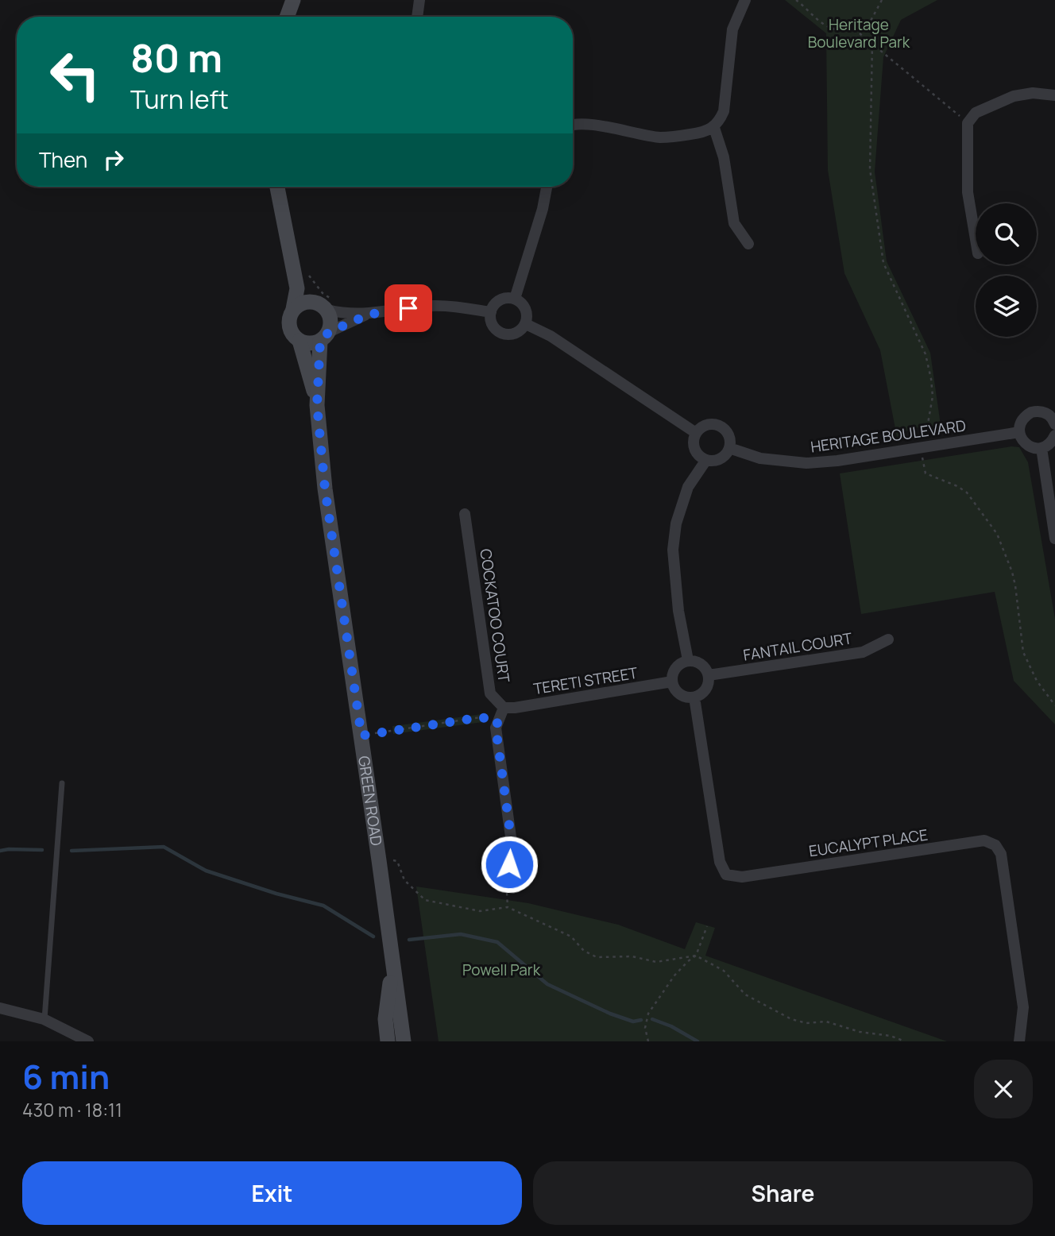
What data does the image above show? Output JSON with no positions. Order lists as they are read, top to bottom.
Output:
{
  "streets": {
    "street": [
      "HERITAGE BOULEVARD",
      "COCKATOO COURT",
      "FANTAIL COURT",
      "TERETI STREET",
      "GREEN ROAD",
      "EUCALYPT PLACE"
    ]
  },
  "crossings": [
    ["COCKATOO COURT", "TERETI STREET"],
    ["FANTAIL COURT", "TERETI STREET"],
    ["FANTAIL COURT", "EUCALYPT PLACE"],
    ["TERETI STREET", "EUCALYPT PLACE"]
  ],
  "parks": ["Heritage Boulevard Park", "Powell Park"],
  "page": {
    "turn": ["80 m", "Turn left"],
    "then": "Then",
    "heading": ["6 min", "430 m · 18:11"],
    "buttons": ["Exit", "Share"]
  }
}
